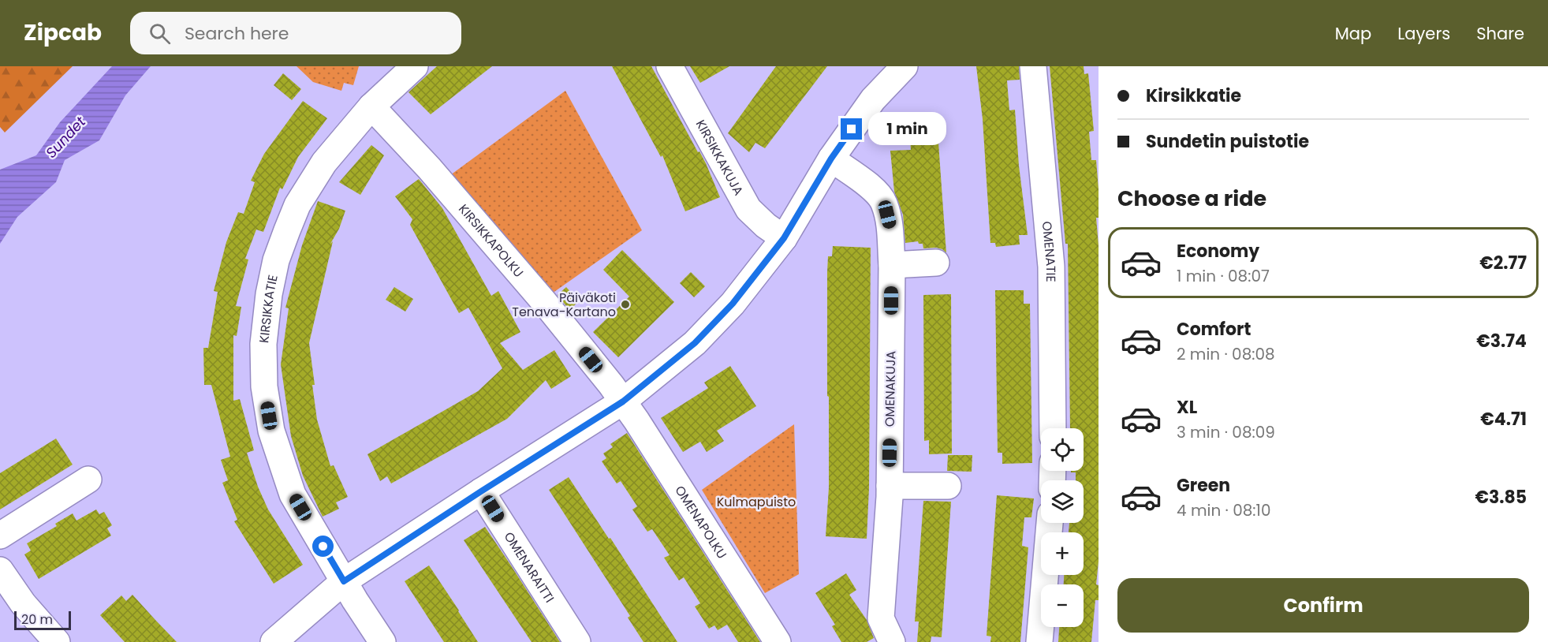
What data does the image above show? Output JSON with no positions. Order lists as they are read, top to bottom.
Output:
{
  "streets": {
    "street": [
      "KIRSIKKAKUJA",
      "KIRSIKKAPOLKU",
      "OMENATIE",
      "KIRSIKKATIE",
      "OMENAKUJA",
      "OMENAPOLKU",
      "OMENARAITTI"
    ]
  },
  "crossings": [
    ["KIRSIKKAPOLKU", "KIRSIKKATIE"],
    ["KIRSIKKAPOLKU", "OMENAPOLKU"]
  ],
  "water": ["Sundet"],
  "parks": ["Kulmapuisto"],
  "places": ["Päiväkoti Tenava-Kartano"],
  "scale_bar": "20 m",
  "page": {
    "header": "Zipcab",
    "search": "Search here",
    "nav": ["Map", "Layers", "Share"],
    "banner": ["Kirsikkatie", "Sundetin puistotie"],
    "bubble": "1 min",
    "heading": "Choose a ride",
    "list": [
      {
        "name": "Economy",
        "note": "1 min · 08:07",
        "value": "€2.77"
      },
      {
        "name": "Comfort",
        "note": "2 min · 08:08",
        "value": "€3.74"
      },
      {
        "name": "XL",
        "note": "3 min · 08:09",
        "value": "€4.71"
      },
      {
        "name": "Green",
        "note": "4 min · 08:10",
        "value": "€3.85"
      }
    ],
    "map_buttons": ["+", "−"],
    "buttons": "Confirm",
    "scale": "20 m"
  }
}
